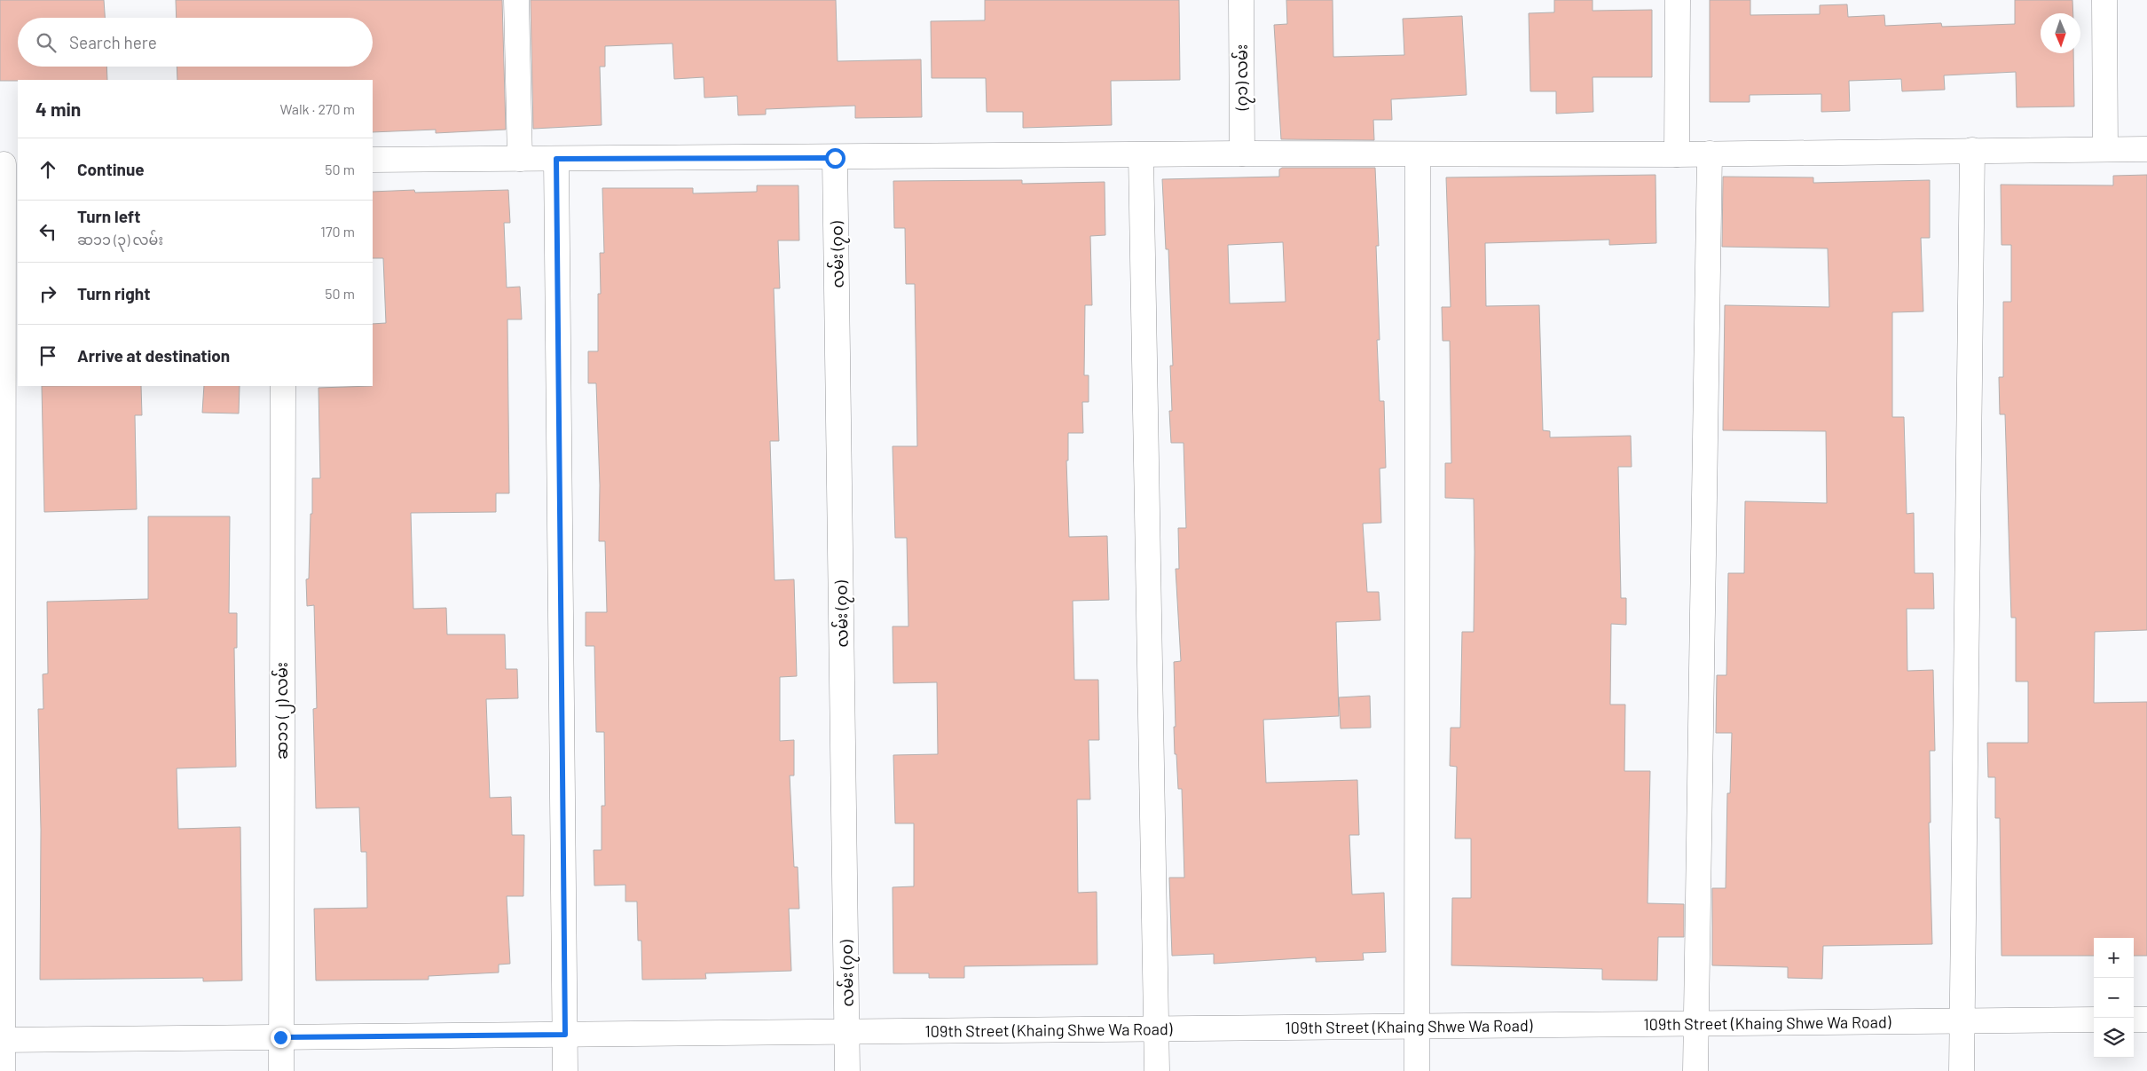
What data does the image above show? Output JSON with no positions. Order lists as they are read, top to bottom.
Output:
{
  "streets": {
    "street": [
      "(၇၁) လမ်း",
      "လမ်း (၇၀)",
      "ဆ၁၁ (၂) လမ်း",
      "109th Street (Khaing Shwe Wa Road)"
    ]
  },
  "crossings": [
    ["လမ်း (၇၀)", "109th Street (Khaing Shwe Wa Road)"],
    ["ဆ၁၁ (၂) လမ်း", "109th Street (Khaing Shwe Wa Road)"]
  ],
  "north": "bottom",
  "page": {
    "search": "Search here",
    "heading": ["4 min", "Walk · 270 m"],
    "list": [
      ["Continue", "50 m"],
      ["Turn left", "ဆ၁၁ (၃) လမ်း", "170 m"],
      ["Turn right", "50 m"],
      "Arrive at destination"
    ],
    "map_buttons": ["+", "−"]
  }
}
